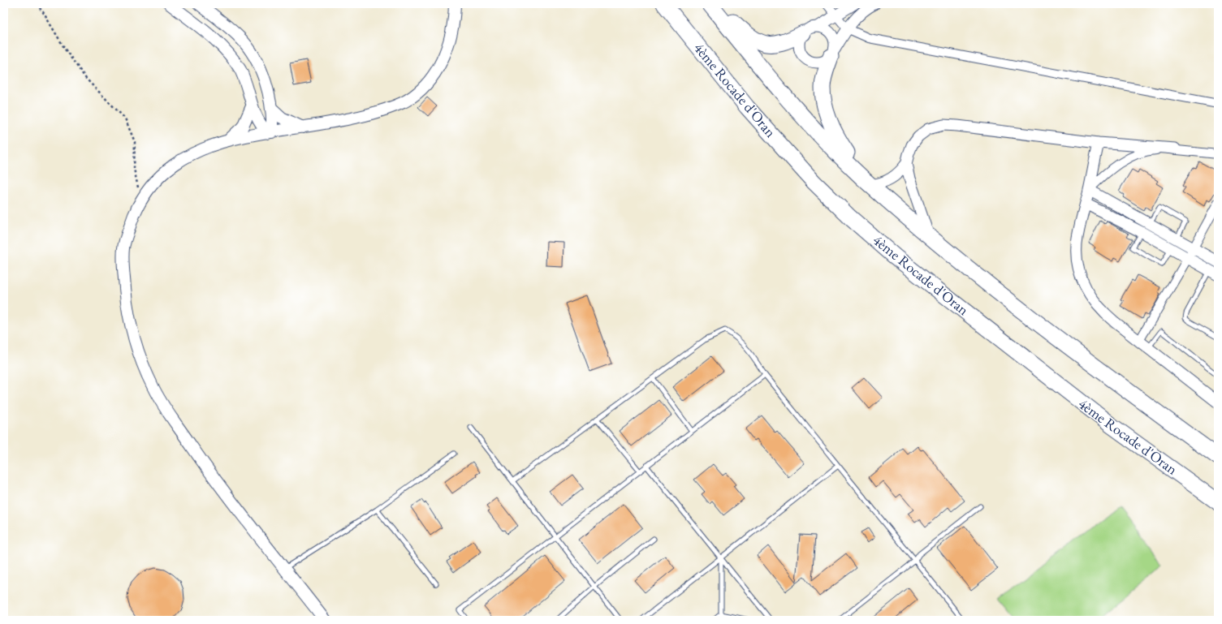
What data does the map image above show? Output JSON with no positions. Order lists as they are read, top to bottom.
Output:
{
  "streets": {
    "highway": ["4ème Rocade d'Oran"]
  }
}
